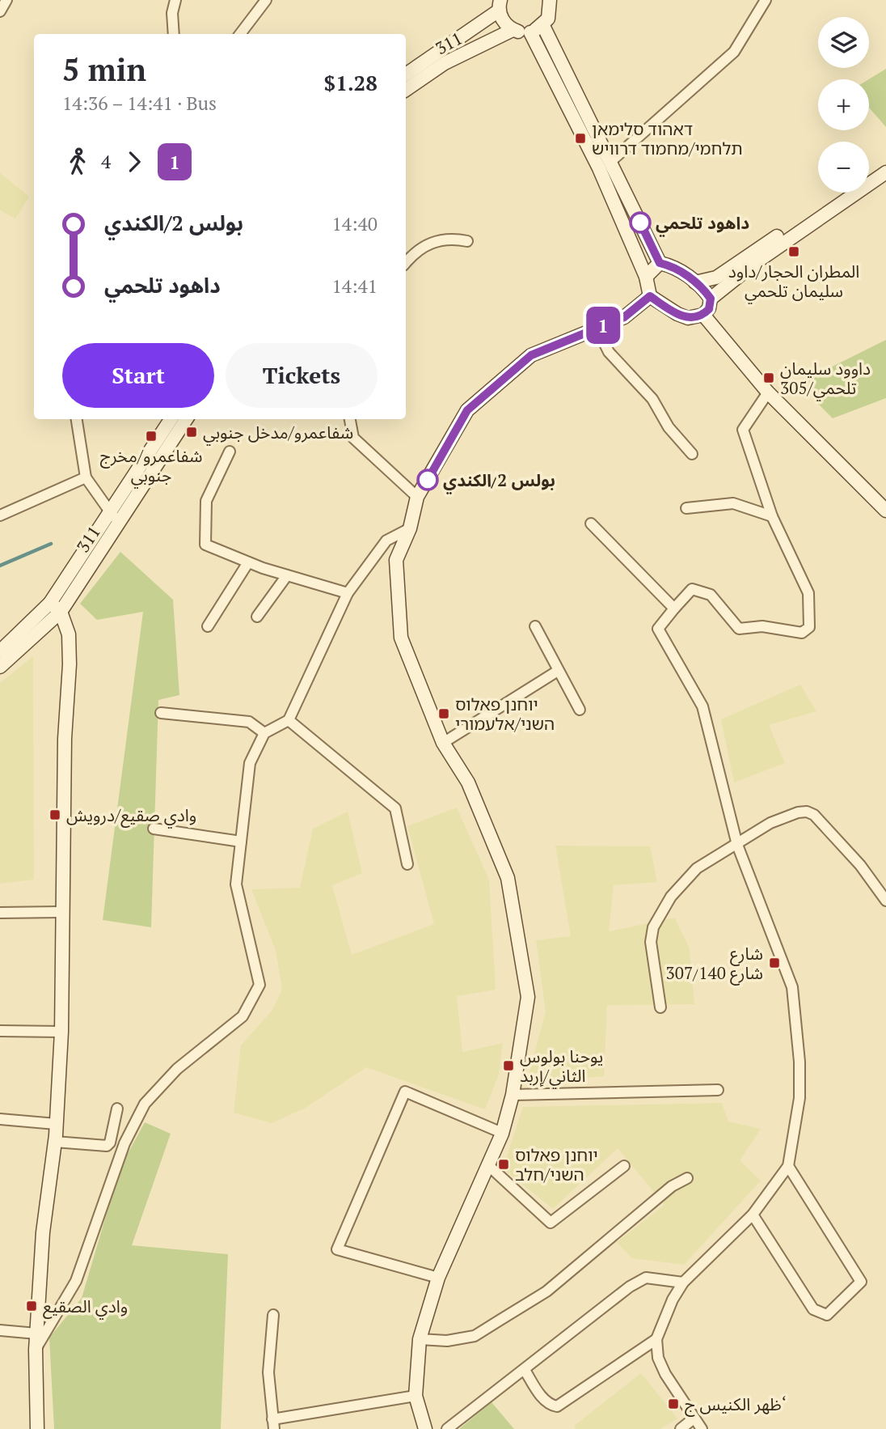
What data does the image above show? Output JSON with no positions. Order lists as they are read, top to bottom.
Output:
{
  "streets": {
    "street": ["311"]
  },
  "places": {
    "transit": [
      "דאהוד סלימאן תלחמי/מחמוד דרוויש",
      "المطران الحجار/داود سليمان تلحمي",
      "داوود سليمان تلحمي/305",
      "شفاعمرو/مدخل جنوبي",
      "شفاعمرو/مخرج جنوبي",
      "יוחנן פאלוס השני/אלעמורי",
      "وادي صقيع/درويش",
      "شارع 307/شارع 140",
      "يوحنا بولوس الثاني/إربد",
      "יוחנן פאלוס השני/חלב",
      "وادي الصقيع",
      "ظهر الكنيس ج‘"
    ],
    "other": ["داهود تلحمي", "بولس 2/الكندي"]
  },
  "lines": ["bus line 1"],
  "page": {
    "on_map": "1",
    "map_buttons": ["+", "−"],
    "heading": ["5 min", "14:36 – 14:41 · Bus", "$1.28"],
    "legs": ["4", "1"],
    "list": [
      {
        "name": "بولس 2/الكندي",
        "value": "14:40"
      },
      {
        "name": "داهود تلحمي",
        "value": "14:41"
      }
    ],
    "buttons": ["Start", "Tickets"]
  }
}
